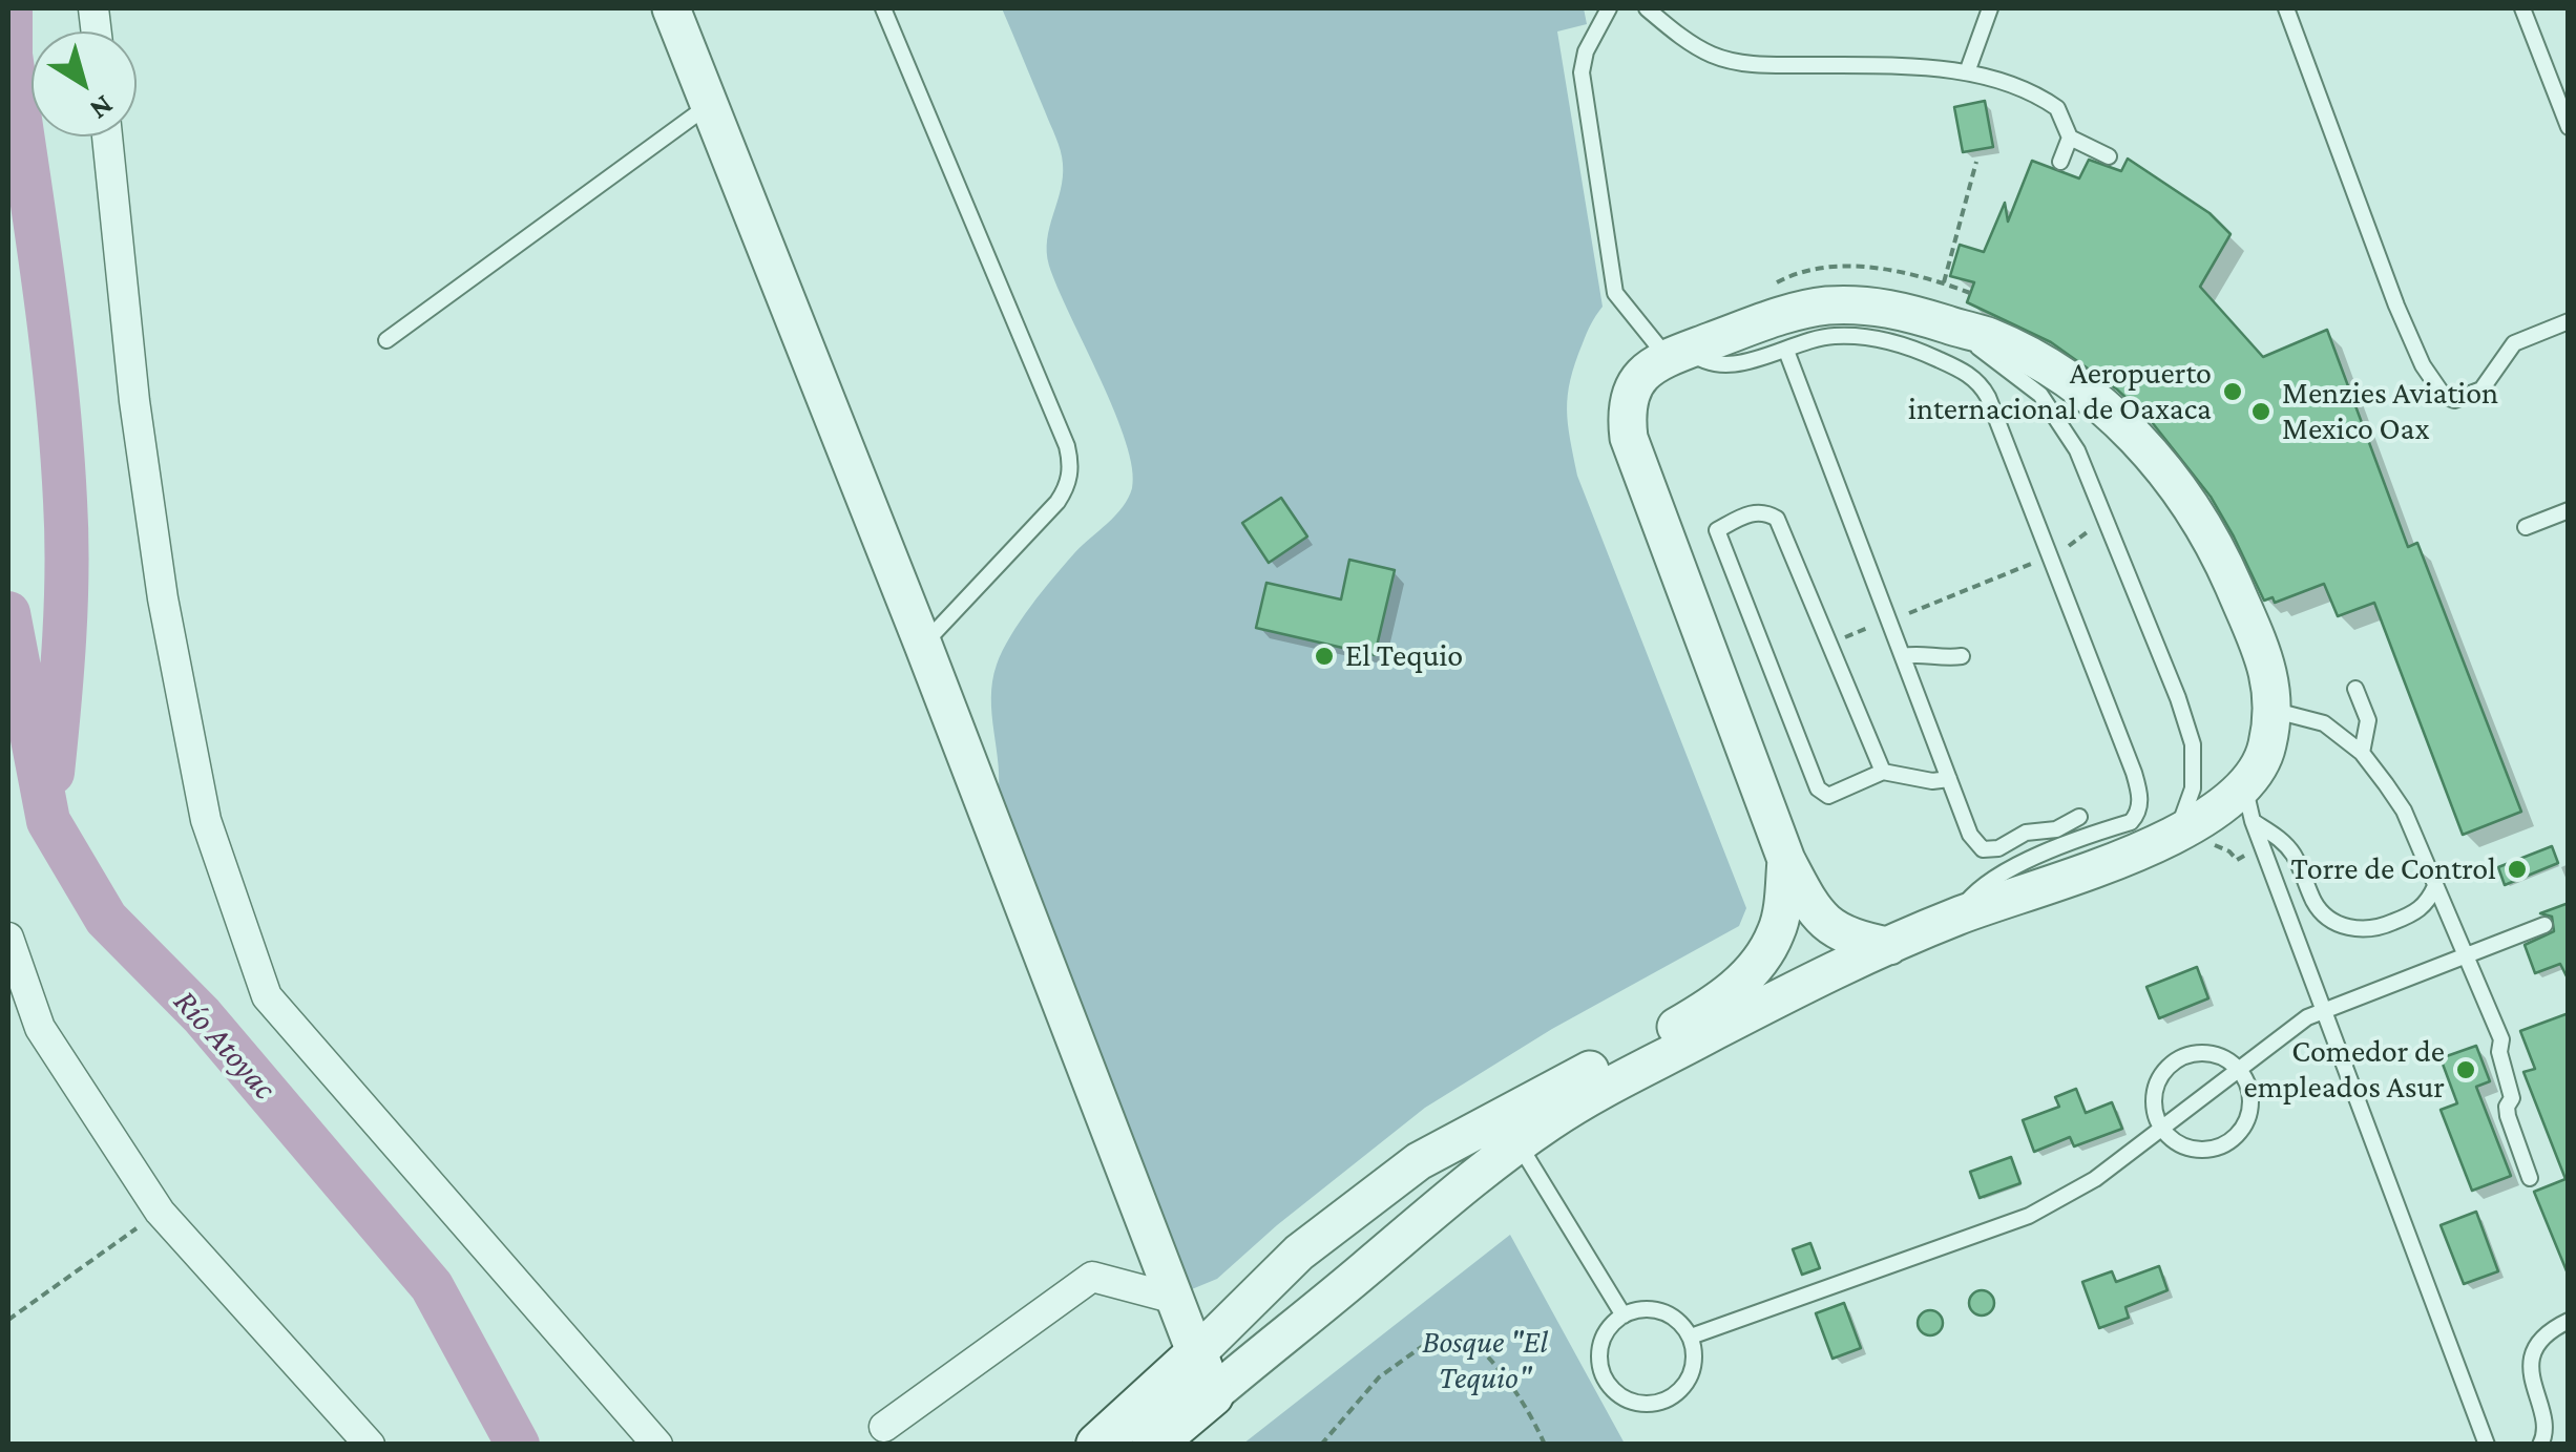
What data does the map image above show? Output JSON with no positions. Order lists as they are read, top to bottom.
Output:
{
  "water": ["Río Atoyac"],
  "parks": ["Bosque \"El Tequio\""],
  "places": [
    "Aeropuerto internacional de Oaxaca",
    "Menzies Aviation Mexico Oax",
    "El Tequio",
    "Torre de Control",
    "Comedor de empleados Asur"
  ],
  "north": "bottom right"
}
